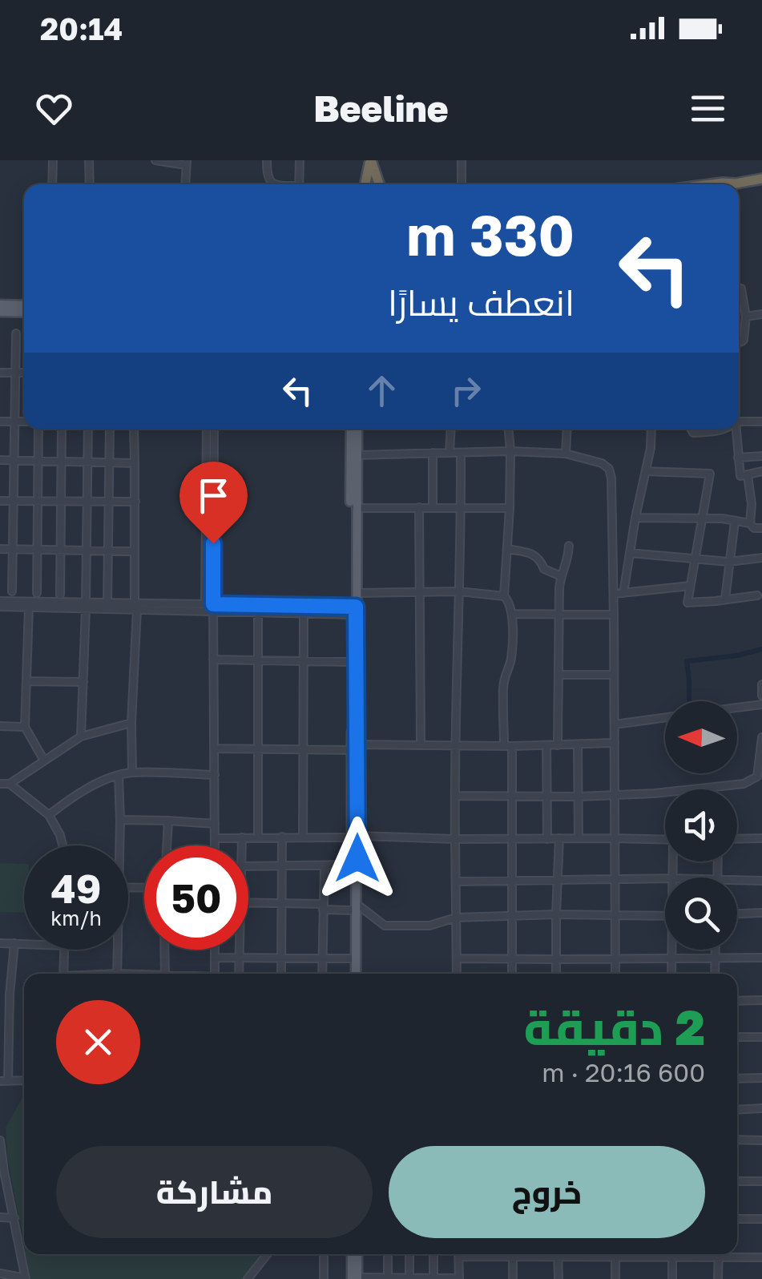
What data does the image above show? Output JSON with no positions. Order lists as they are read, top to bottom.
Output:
{
  "north": "left",
  "page": {
    "status": "20:14",
    "header": "Beeline",
    "turn": ["330 m", "انعطف يسارًا"],
    "speed": "49 km/h",
    "limit": "50",
    "heading": ["2 دقيقة", "600 m · 20:16"],
    "buttons": ["خروج", "مشاركة"]
  }
}
